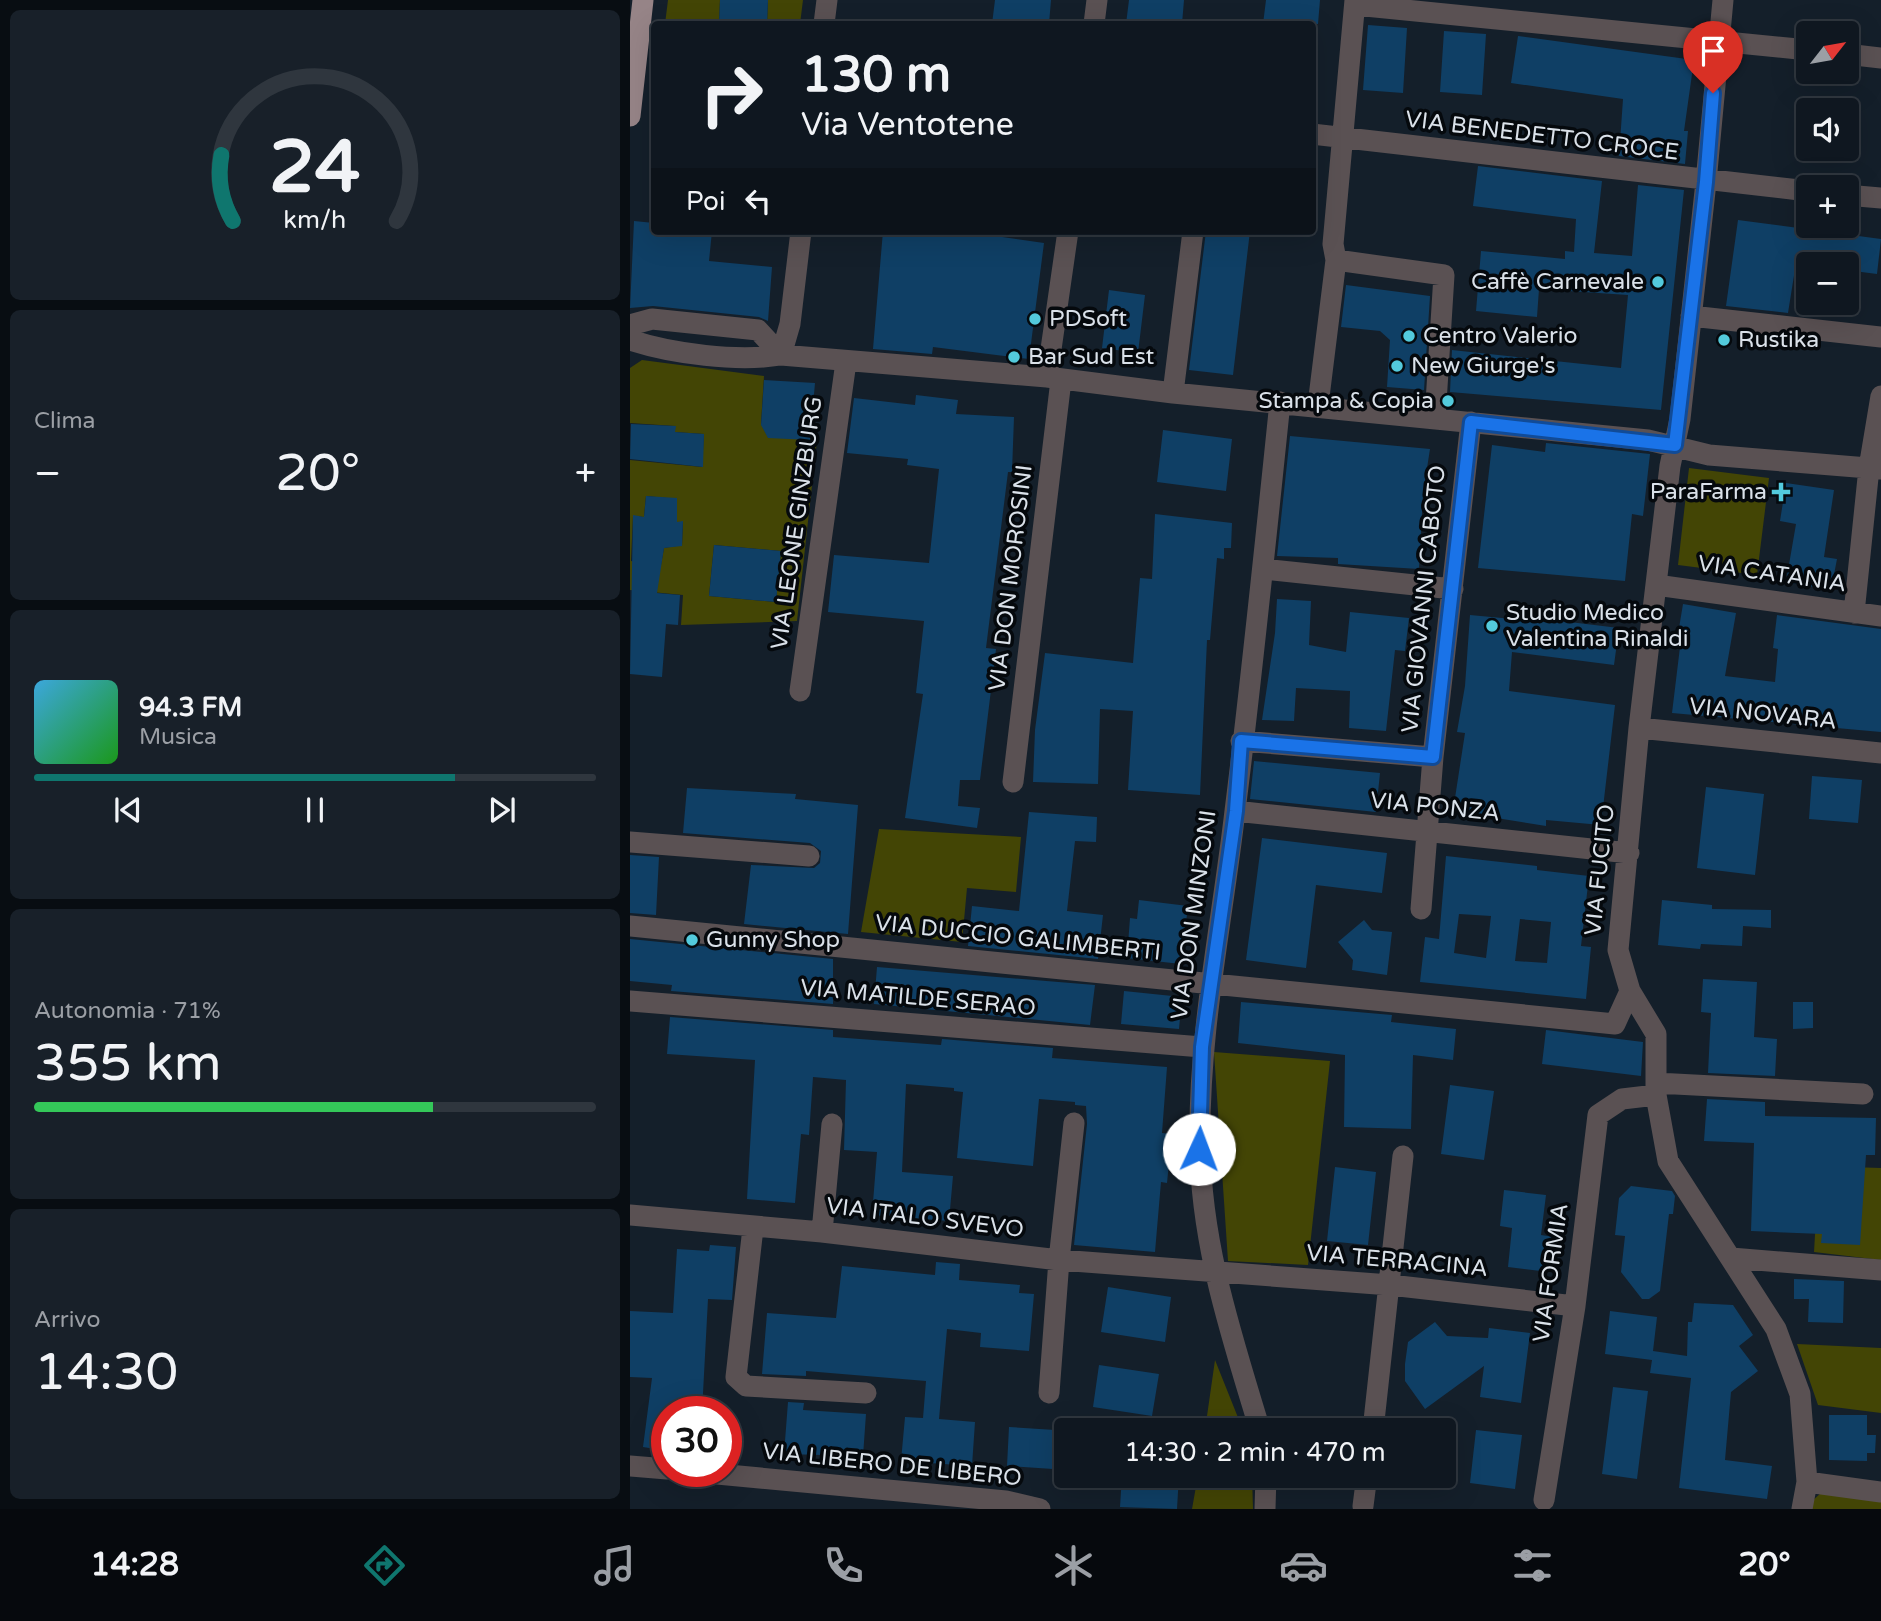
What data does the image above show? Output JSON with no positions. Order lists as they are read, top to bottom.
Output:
{
  "streets": {
    "street": [
      "VIA BENEDETTO CROCE",
      "VIA LEONE GINZBURG",
      "VIA CATANIA",
      "VIA DON MOROSINI",
      "VIA GIOVANNI CABOTO",
      "VIA NOVARA",
      "VIA PONZA",
      "VIA FUCITO",
      "VIA DON MINZONI",
      "VIA DUCCIO GALIMBERTI",
      "VIA MATILDE SERAO",
      "VIA ITALO SVEVO",
      "VIA TERRACINA",
      "VIA FORMIA",
      "VIA LIBERO DE LIBERO"
    ]
  },
  "crossings": [
    ["VIA BENEDETTO CROCE", "VIA FUCITO"],
    ["VIA CATANIA", "VIA FUCITO"],
    ["VIA GIOVANNI CABOTO", "VIA PONZA"],
    ["VIA NOVARA", "VIA FUCITO"],
    ["VIA PONZA", "VIA FUCITO"],
    ["VIA PONZA", "VIA DON MINZONI"],
    ["VIA FUCITO", "VIA DUCCIO GALIMBERTI"],
    ["VIA FUCITO", "VIA FORMIA"],
    ["VIA DON MINZONI", "VIA DUCCIO GALIMBERTI"],
    ["VIA DON MINZONI", "VIA MATILDE SERAO"],
    ["VIA DON MINZONI", "VIA ITALO SVEVO"],
    ["VIA DON MINZONI", "VIA TERRACINA"],
    ["VIA ITALO SVEVO", "VIA TERRACINA"],
    ["VIA TERRACINA", "VIA FORMIA"]
  ],
  "places": {
    "other": [
      "Caffè Carnevale",
      "PDSoft",
      "Centro Valerio",
      "Rustika",
      "Bar Sud Est",
      "New Giurge's",
      "Stampa & Copia",
      "Studio Medico Valentina Rinaldi",
      "Gunny Shop"
    ],
    "health": ["ParaFarma"]
  },
  "north": "top right",
  "page": {
    "map_buttons": ["+", "−"],
    "turn": ["130 m", "Via Ventotene"],
    "then": "Poi",
    "tile": [
      "Clima",
      ["Autonomia · 71%", "355 km"],
      ["Arrivo", "14:30"]
    ],
    "heat": ["−", "20°", "+"],
    "song": ["94.3 FM", "Musica"],
    "limit": "30",
    "trip": "14:30 · 2 min · 470 m",
    "tabs": ["14:28", "20°"],
    "gauge": ["24", "km/h"]
  }
}
